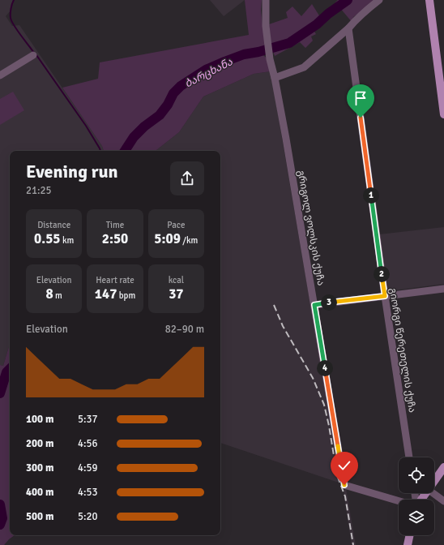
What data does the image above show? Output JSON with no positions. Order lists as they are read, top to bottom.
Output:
{
  "streets": {
    "street": ["გრიგოლ ვოლსკის ქუჩა", "გიორგი წერეთელის ქუჩა"]
  },
  "water": ["ბარცხანა"],
  "page": {
    "heading": ["Evening run", "21:25"],
    "pins": [
      "1",
      "2",
      "3",
      "4"
    ],
    "stats": [
      ["Distance", "0.55 km"],
      ["Time", "2:50"],
      ["Pace", "5:09 /km"],
      ["Elevation", "8 m"],
      ["Heart rate", "147 bpm"],
      ["kcal", "37"]
    ],
    "chart": ["Elevation", "82–90 m"],
    "list": [
      {
        "name": "100 m",
        "note": "5:37"
      },
      {
        "name": "200 m",
        "note": "4:56"
      },
      {
        "name": "300 m",
        "note": "4:59"
      },
      {
        "name": "400 m",
        "note": "4:53"
      },
      {
        "name": "500 m",
        "note": "5:20"
      }
    ]
  }
}
